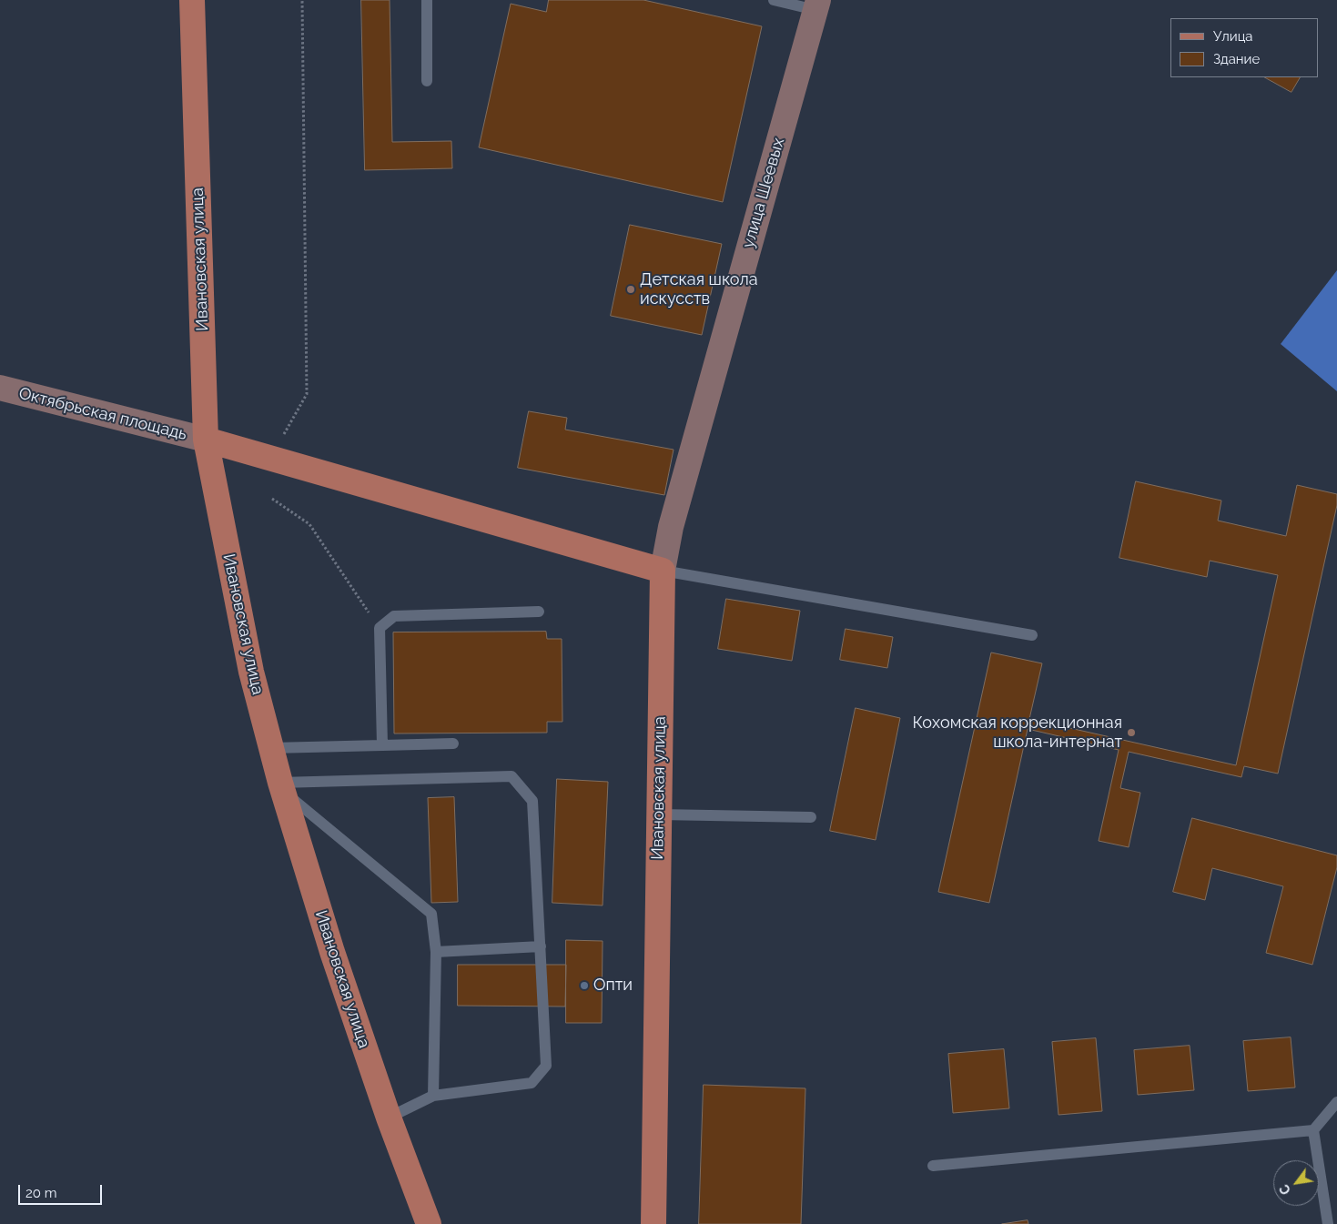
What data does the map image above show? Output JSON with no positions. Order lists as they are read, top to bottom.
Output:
{
  "streets": {
    "main road": ["улица Шеевых", "Ивановская улица", "Октябрьская площадь"]
  },
  "crossings": [
    ["улица Шеевых", "Ивановская улица"],
    ["Ивановская улица", "Октябрьская площадь"]
  ],
  "places": ["Детская школа искусств", "Кохомская коррекционная школа-интернат", "Опти"],
  "legend": ["Улица", "Здание"],
  "scale_bar": "20 m",
  "north": "bottom left"
}
